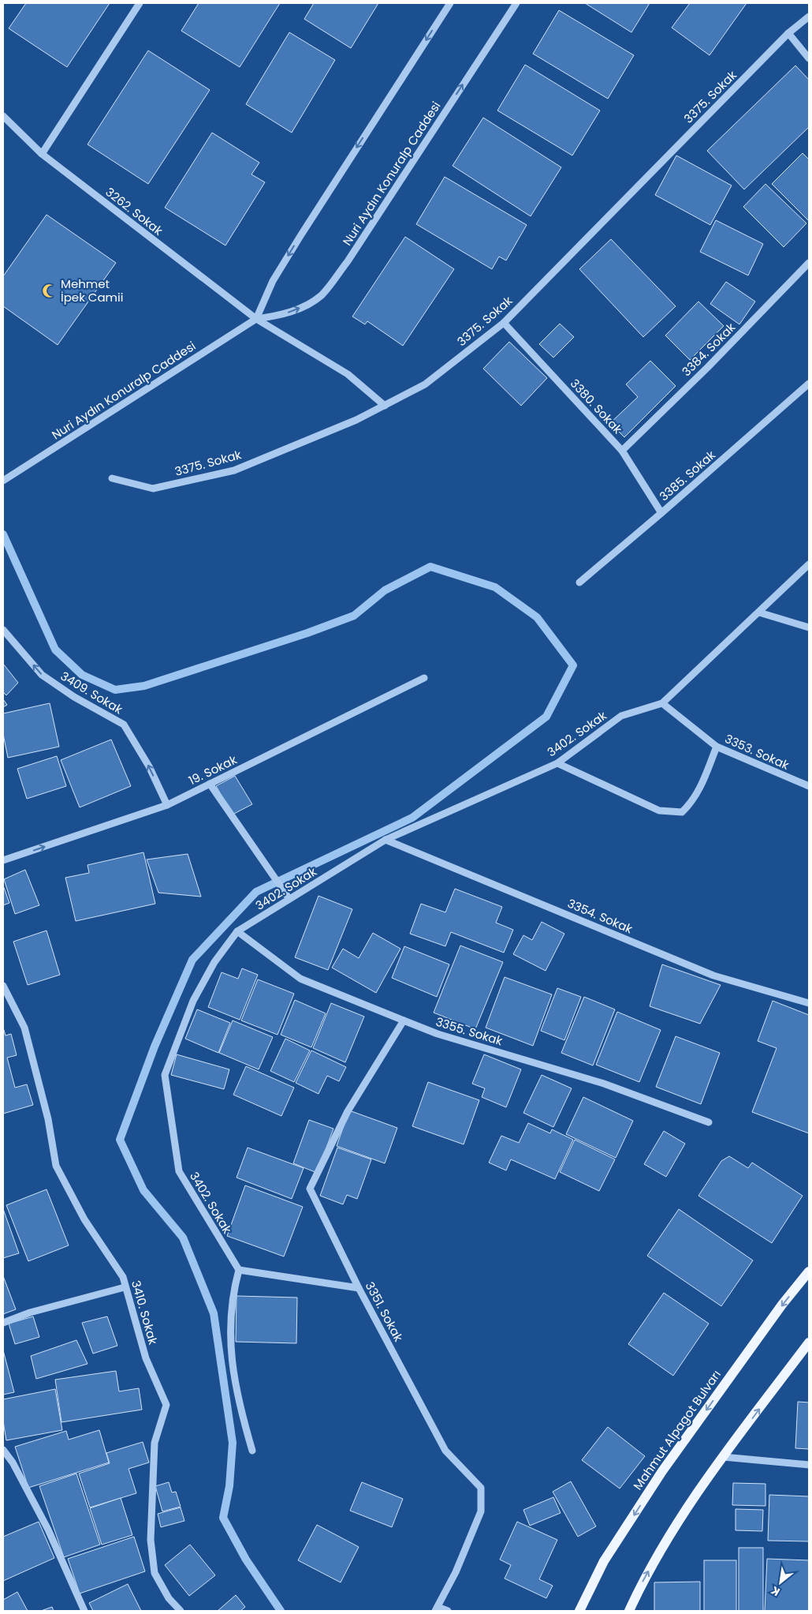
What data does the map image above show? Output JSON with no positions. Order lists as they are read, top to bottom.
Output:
{
  "streets": {
    "main road": ["Mahmut Alpagot Bulvarı"],
    "street": [
      "3375. Sokak",
      "Nuri Aydın Konuralp Caddesi",
      "3262. Sokak",
      "3384. Sokak",
      "3380. Sokak",
      "3385. Sokak",
      "3409. Sokak",
      "3402. Sokak",
      "3353. Sokak",
      "19. Sokak",
      "3354. Sokak",
      "3355. Sokak",
      "3351. Sokak",
      "3410. Sokak"
    ]
  },
  "crossings": [
    ["3375. Sokak", "3262. Sokak"],
    ["3375. Sokak", "3380. Sokak"],
    ["Nuri Aydın Konuralp Caddesi", "3262. Sokak"],
    ["3384. Sokak", "3380. Sokak"],
    ["3380. Sokak", "3385. Sokak"],
    ["3409. Sokak", "19. Sokak"],
    ["3402. Sokak", "3353. Sokak"],
    ["3402. Sokak", "3354. Sokak"],
    ["3402. Sokak", "3355. Sokak"],
    ["3355. Sokak", "3351. Sokak"]
  ],
  "one_way": ["3409. Sokak", "19. Sokak"],
  "places": {
    "mosque": ["Mehmet İpek Camii"]
  },
  "north": "bottom left"
}
